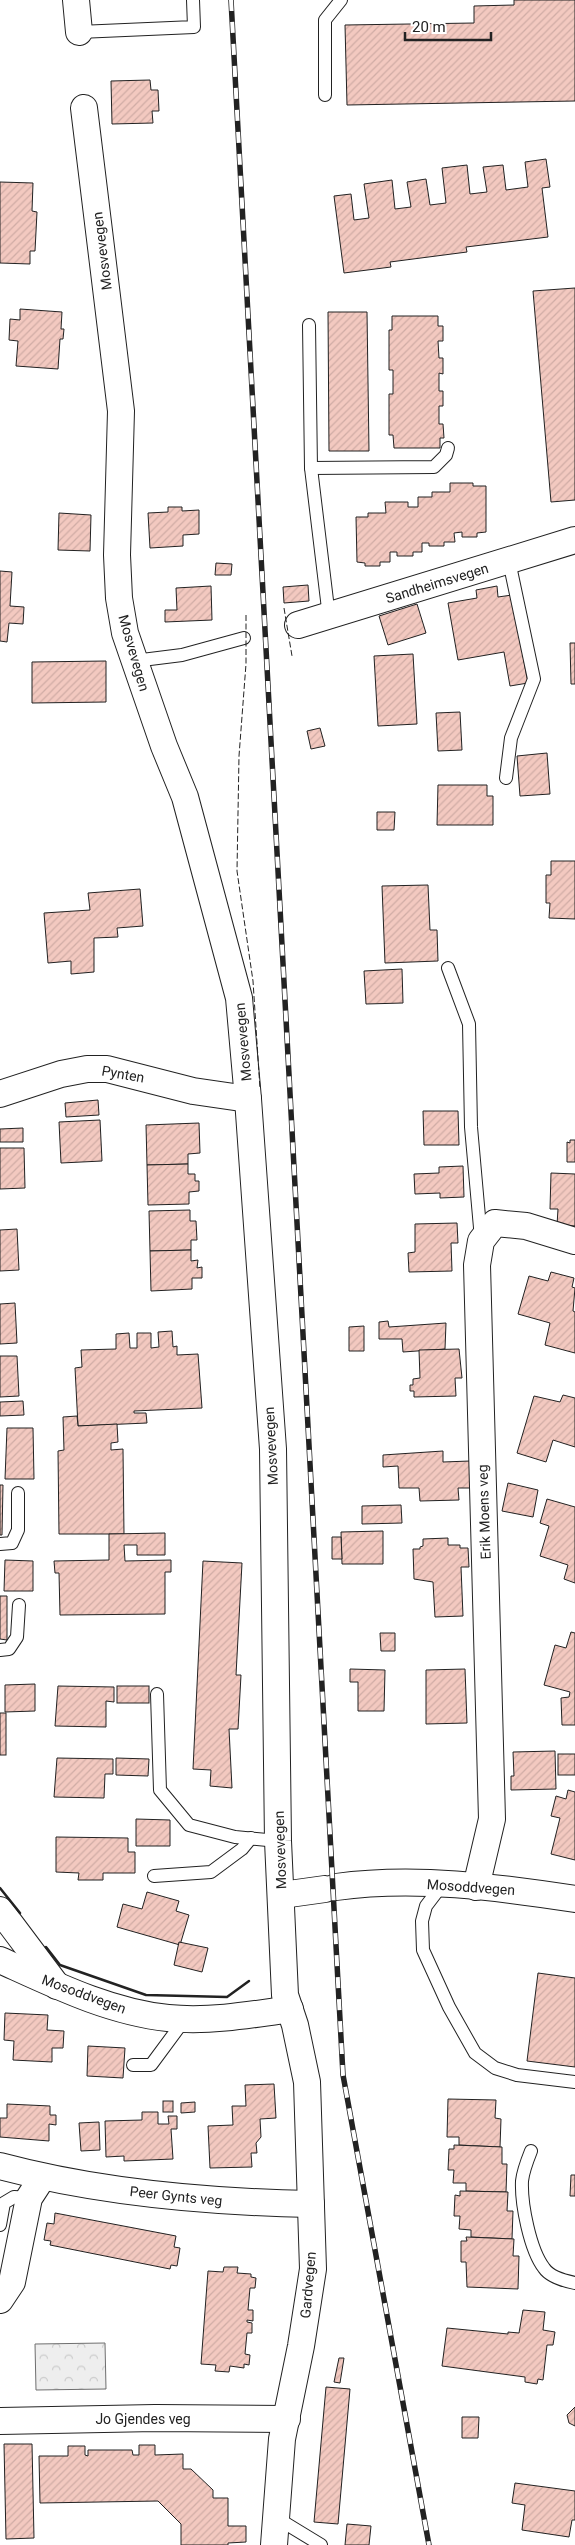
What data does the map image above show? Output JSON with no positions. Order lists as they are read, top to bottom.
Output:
{
  "streets": {
    "street": [
      "Mosvevegen",
      "Sandheimsvegen",
      "Pynten",
      "Erik Moens veg",
      "Mosoddvegen",
      "Peer Gynts veg",
      "Gardvegen",
      "Jo Gjendes veg"
    ]
  },
  "crossings": [
    ["Mosvevegen", "Pynten"],
    ["Mosvevegen", "Mosoddvegen"],
    ["Mosvevegen", "Gardvegen"],
    ["Erik Moens veg", "Mosoddvegen"],
    ["Mosoddvegen", "Gardvegen"],
    ["Peer Gynts veg", "Gardvegen"],
    ["Gardvegen", "Jo Gjendes veg"]
  ],
  "scale_bar": "20 m"
}
